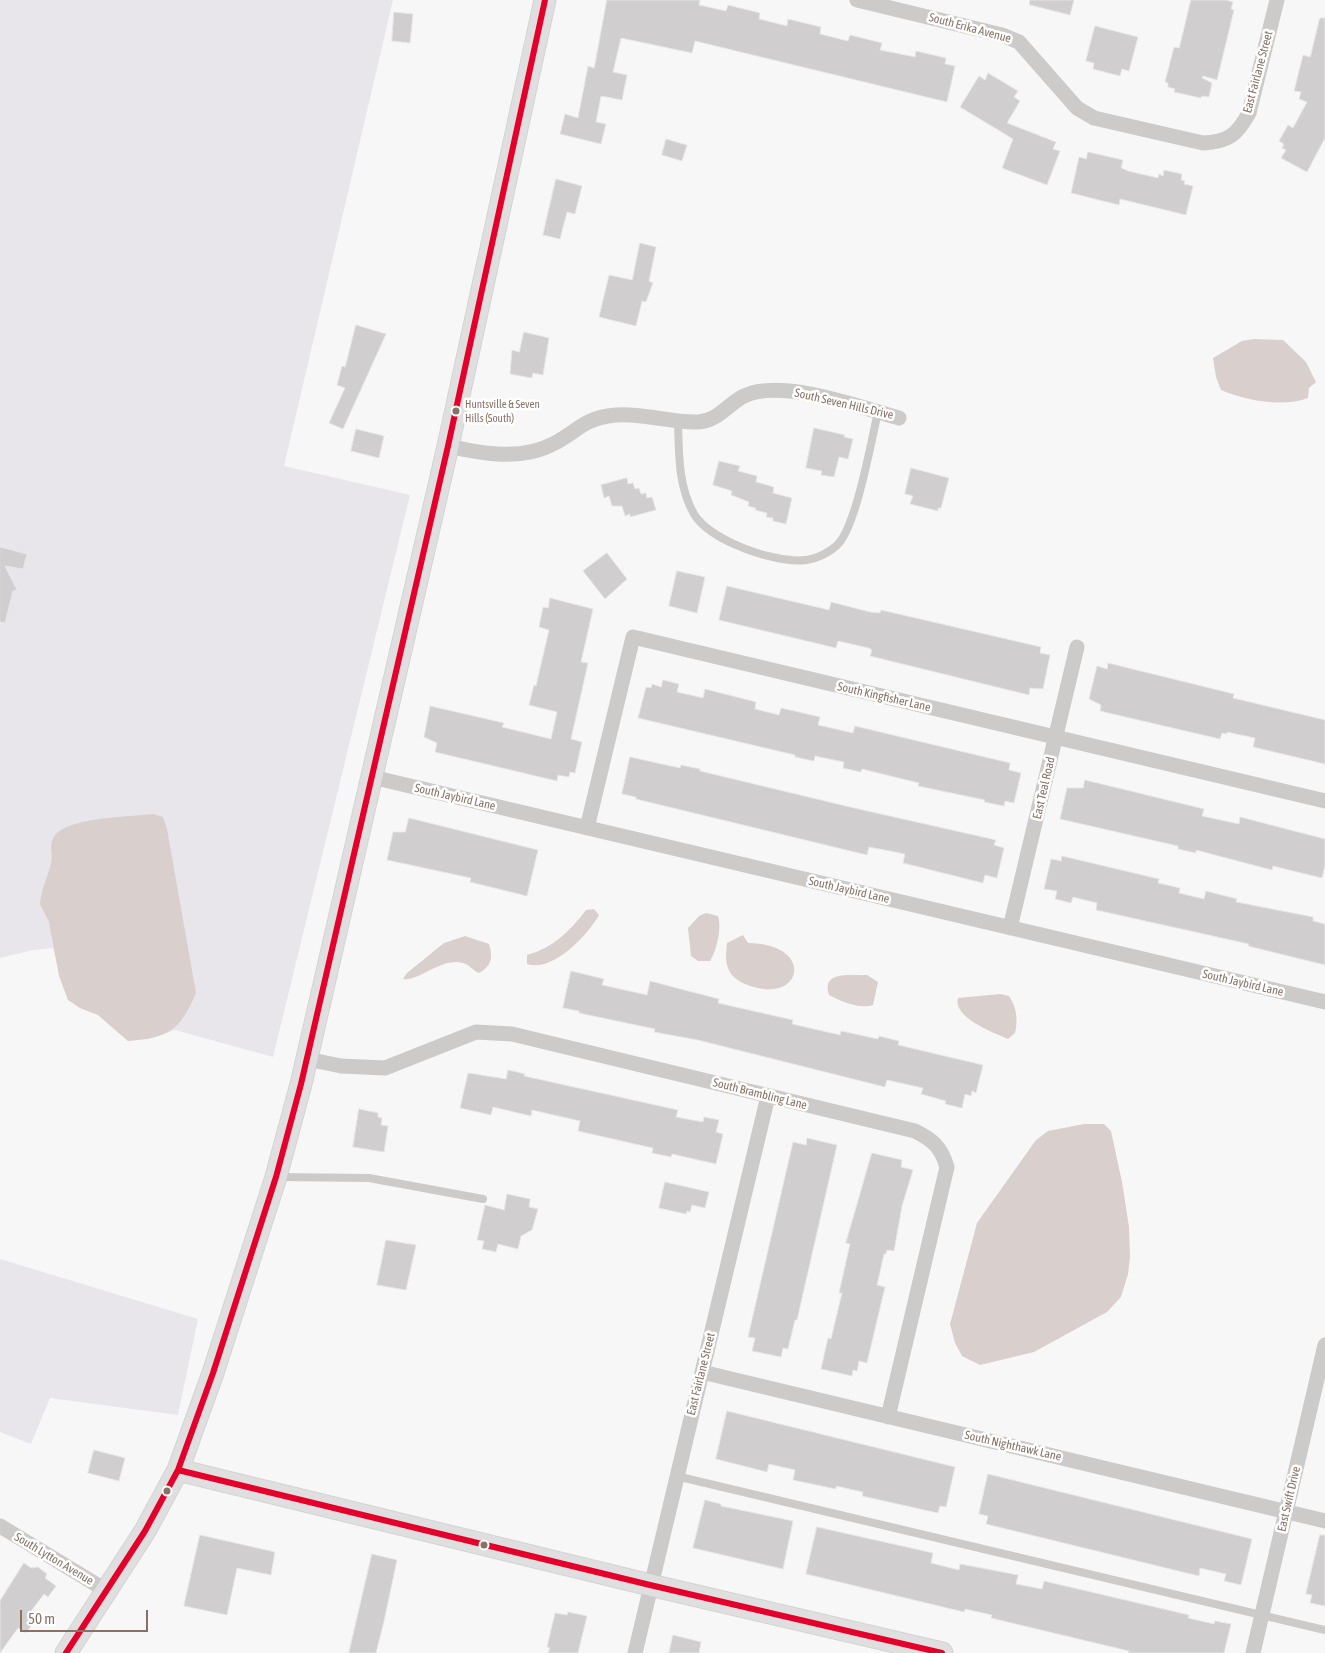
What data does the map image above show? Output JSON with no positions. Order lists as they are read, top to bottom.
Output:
{
  "streets": {
    "street": [
      "South Erika Avenue",
      "East Fairlane Street",
      "South Seven Hills Drive",
      "South Kingfisher Lane",
      "East Teal Road",
      "South Jaybird Lane",
      "South Brambling Lane",
      "South Nighthawk Lane",
      "East Swift Drive",
      "South Lytton Avenue"
    ]
  },
  "crossings": [
    ["South Erika Avenue", "East Fairlane Street"],
    ["East Fairlane Street", "South Brambling Lane"],
    ["East Fairlane Street", "South Nighthawk Lane"],
    ["South Kingfisher Lane", "East Teal Road"],
    ["South Kingfisher Lane", "South Jaybird Lane"],
    ["East Teal Road", "South Jaybird Lane"],
    ["South Brambling Lane", "South Nighthawk Lane"],
    ["South Nighthawk Lane", "East Swift Drive"]
  ],
  "places": ["Huntsville & Seven Hills (South)"],
  "scale_bar": "50 m"
}
